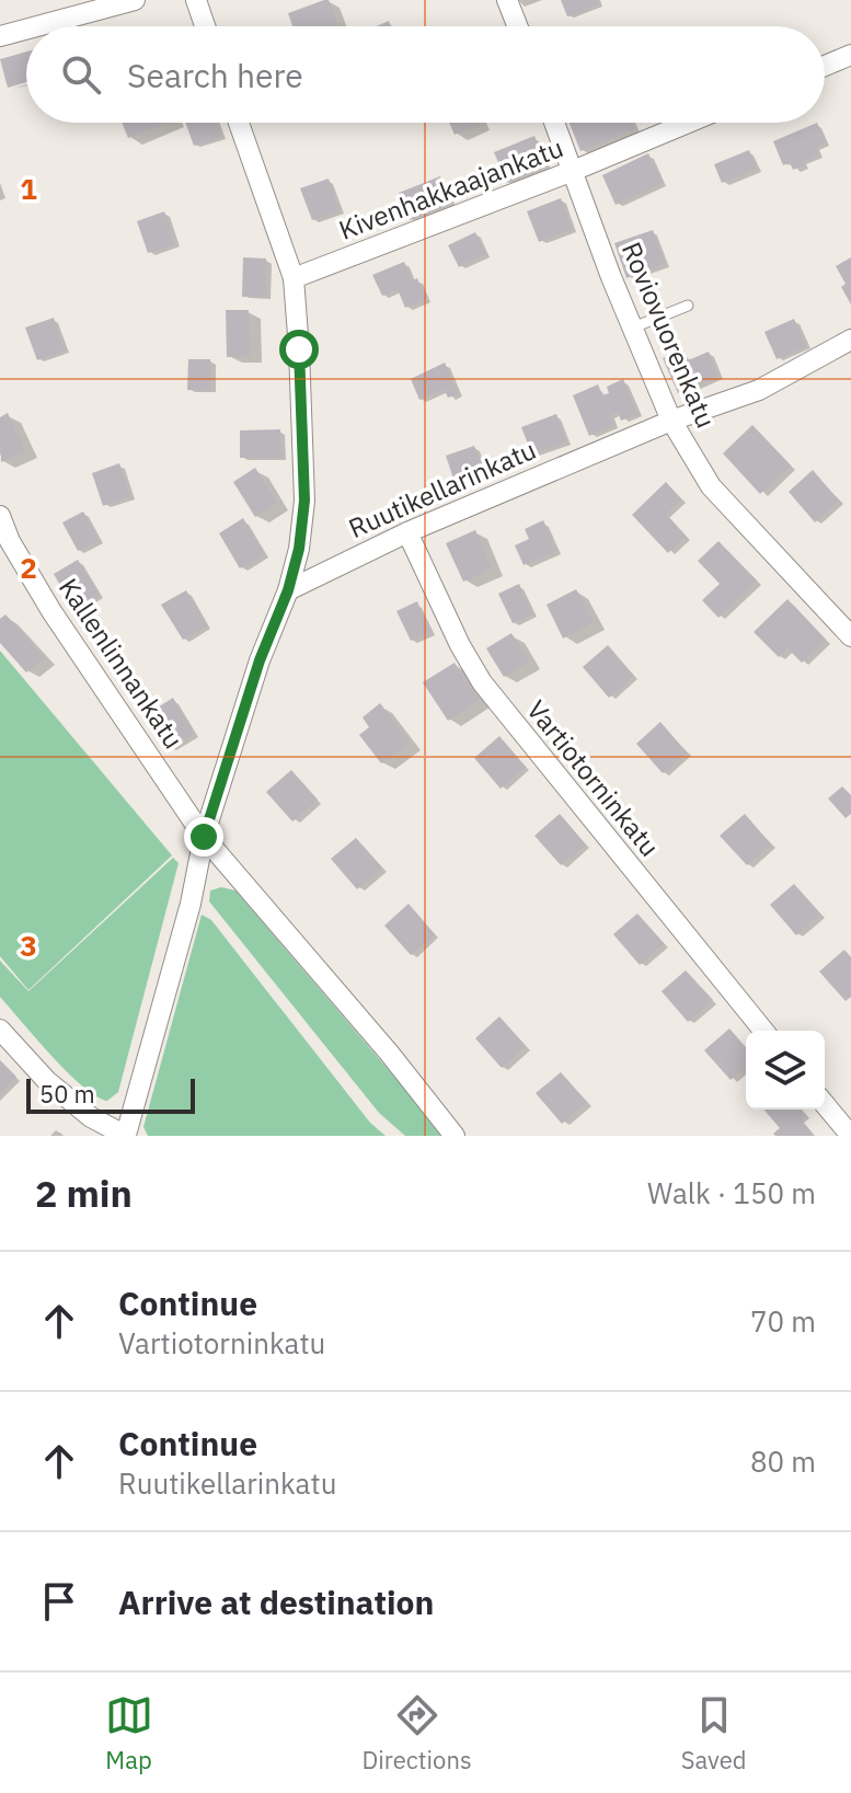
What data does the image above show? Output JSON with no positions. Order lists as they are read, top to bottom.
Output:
{
  "streets": {
    "street": [
      "Kivenhakkaajankatu",
      "Roviovuorenkatu",
      "Ruutikellarinkatu",
      "Kallenlinnankatu",
      "Vartiotorninkatu"
    ]
  },
  "crossings": [
    ["Kivenhakkaajankatu", "Roviovuorenkatu"],
    ["Roviovuorenkatu", "Ruutikellarinkatu"],
    ["Ruutikellarinkatu", "Vartiotorninkatu"]
  ],
  "scale_bar": "50 m",
  "page": {
    "search": "Search here",
    "scale": "50 m",
    "heading": ["2 min", "Walk · 150 m"],
    "list": [
      ["Continue", "Vartiotorninkatu", "70 m"],
      ["Continue", "Ruutikellarinkatu", "80 m"],
      "Arrive at destination"
    ],
    "nav": ["Map", "Directions", "Saved"]
  },
  "grid": {
    "rows": ["1", "2", "3"]
  }
}
